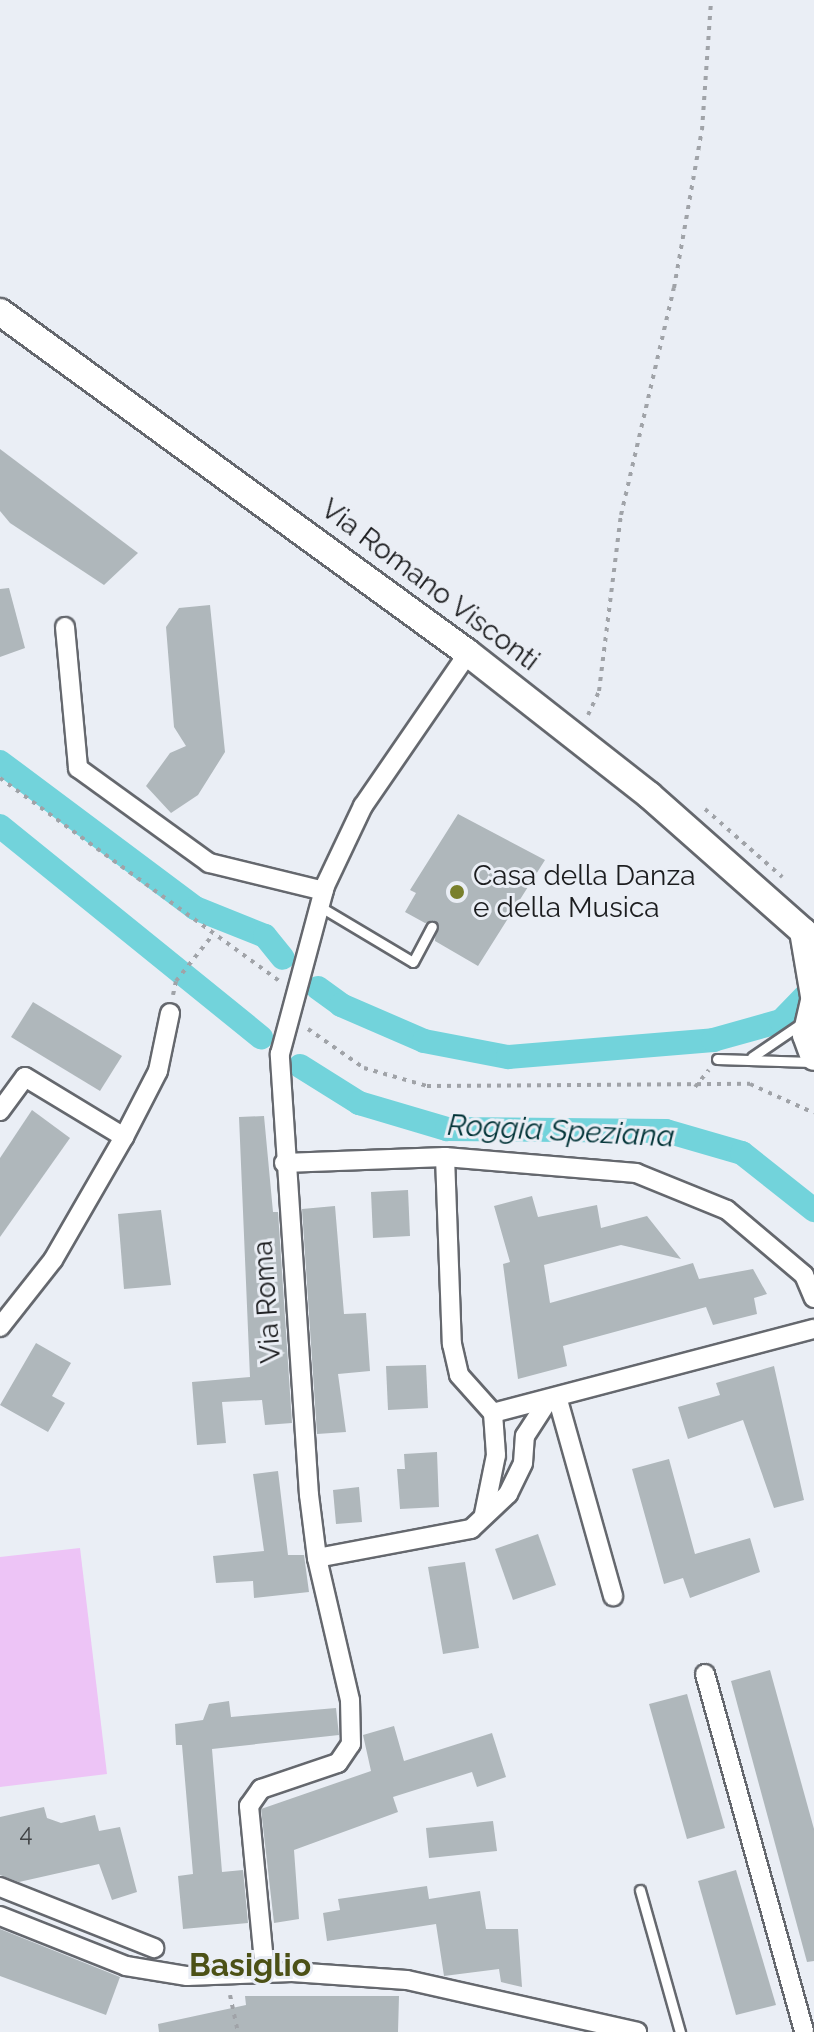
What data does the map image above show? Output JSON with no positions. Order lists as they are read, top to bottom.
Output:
{
  "streets": {
    "street": ["Via Romano Visconti", "Via Roma"]
  },
  "crossings": [
    ["Via Romano Visconti", "Via Roma"]
  ],
  "districts": ["Basiglio"],
  "water": ["Roggia Speziana"],
  "places": ["Casa della Danza e della Musica"],
  "house_numbers": ["4"]
}
